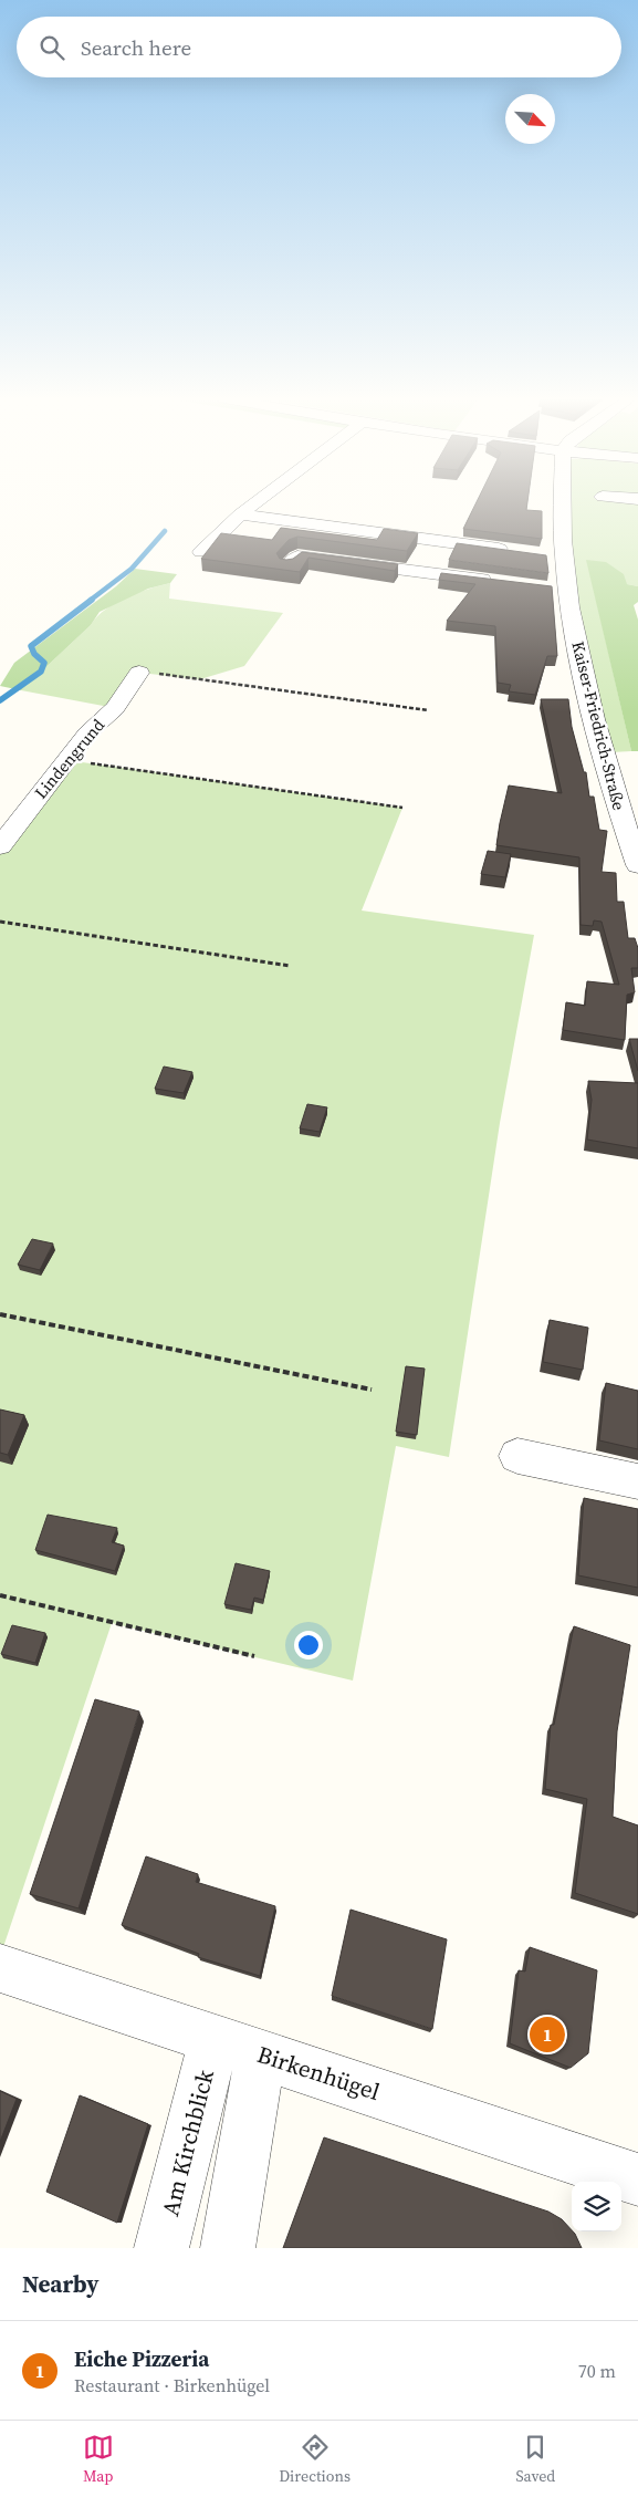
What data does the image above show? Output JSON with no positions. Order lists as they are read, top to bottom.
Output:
{
  "streets": {
    "street": [
      "Kaiser-Friedrich-Straße",
      "Lindengrund",
      "Birkenhügel",
      "Am Kirchblick"
    ]
  },
  "crossings": [
    ["Birkenhügel", "Am Kirchblick"]
  ],
  "north": "bottom right",
  "page": {
    "search": "Search here",
    "pins": "1",
    "heading": "Nearby",
    "list": [
      {
        "mark": "1",
        "name": "Eiche Pizzeria",
        "note": "Restaurant · Birkenhügel",
        "value": "70 m"
      }
    ],
    "nav": ["Map", "Directions", "Saved"]
  }
}
